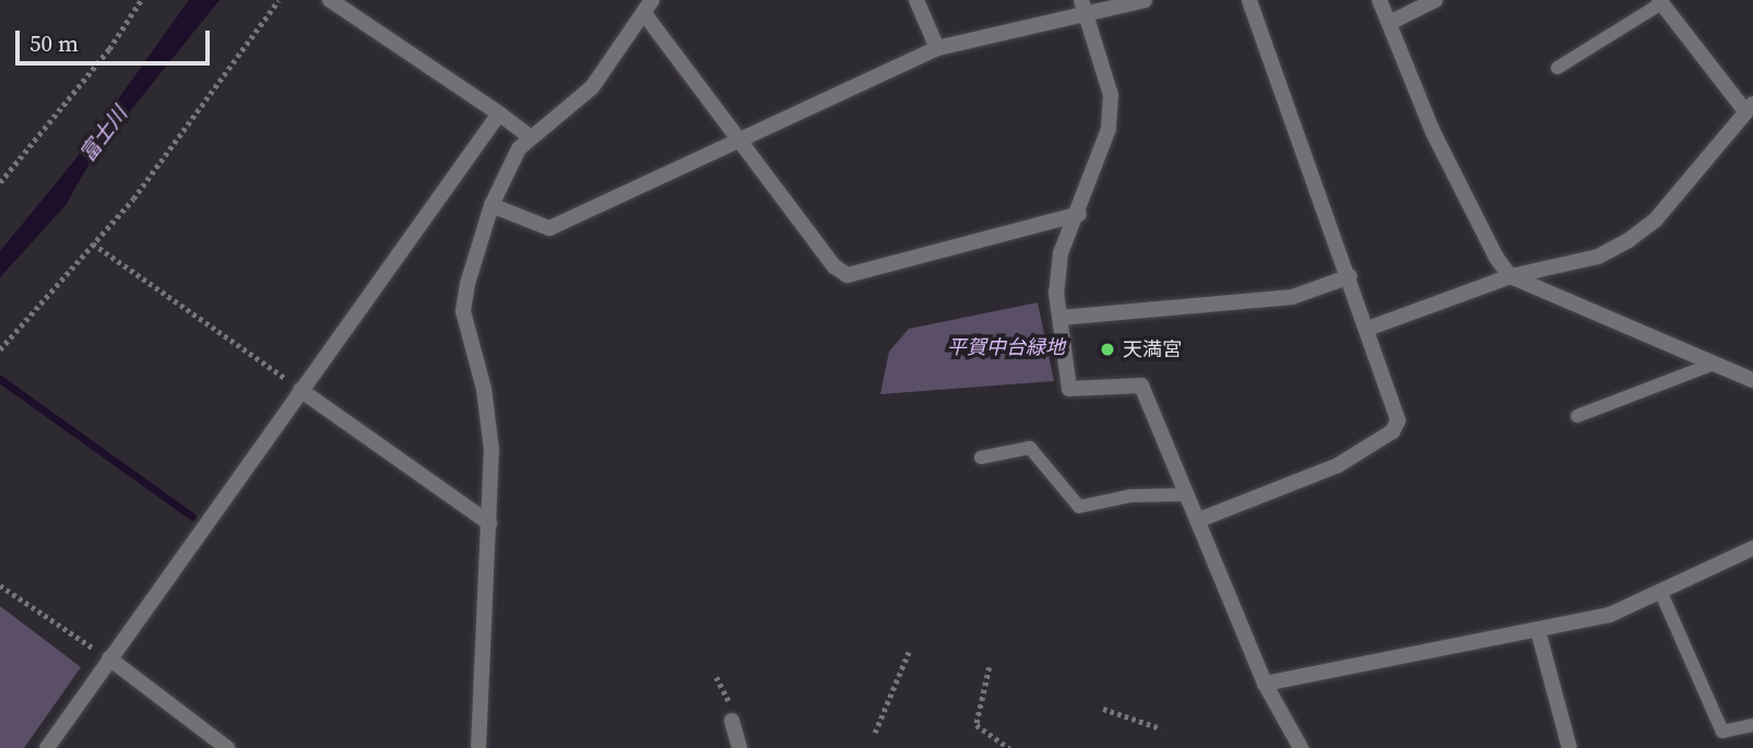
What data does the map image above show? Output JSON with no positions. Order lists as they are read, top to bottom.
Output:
{
  "water": ["富士川"],
  "parks": ["平賀中台緑地"],
  "places": ["天満宮"],
  "scale_bar": "50 m"
}
